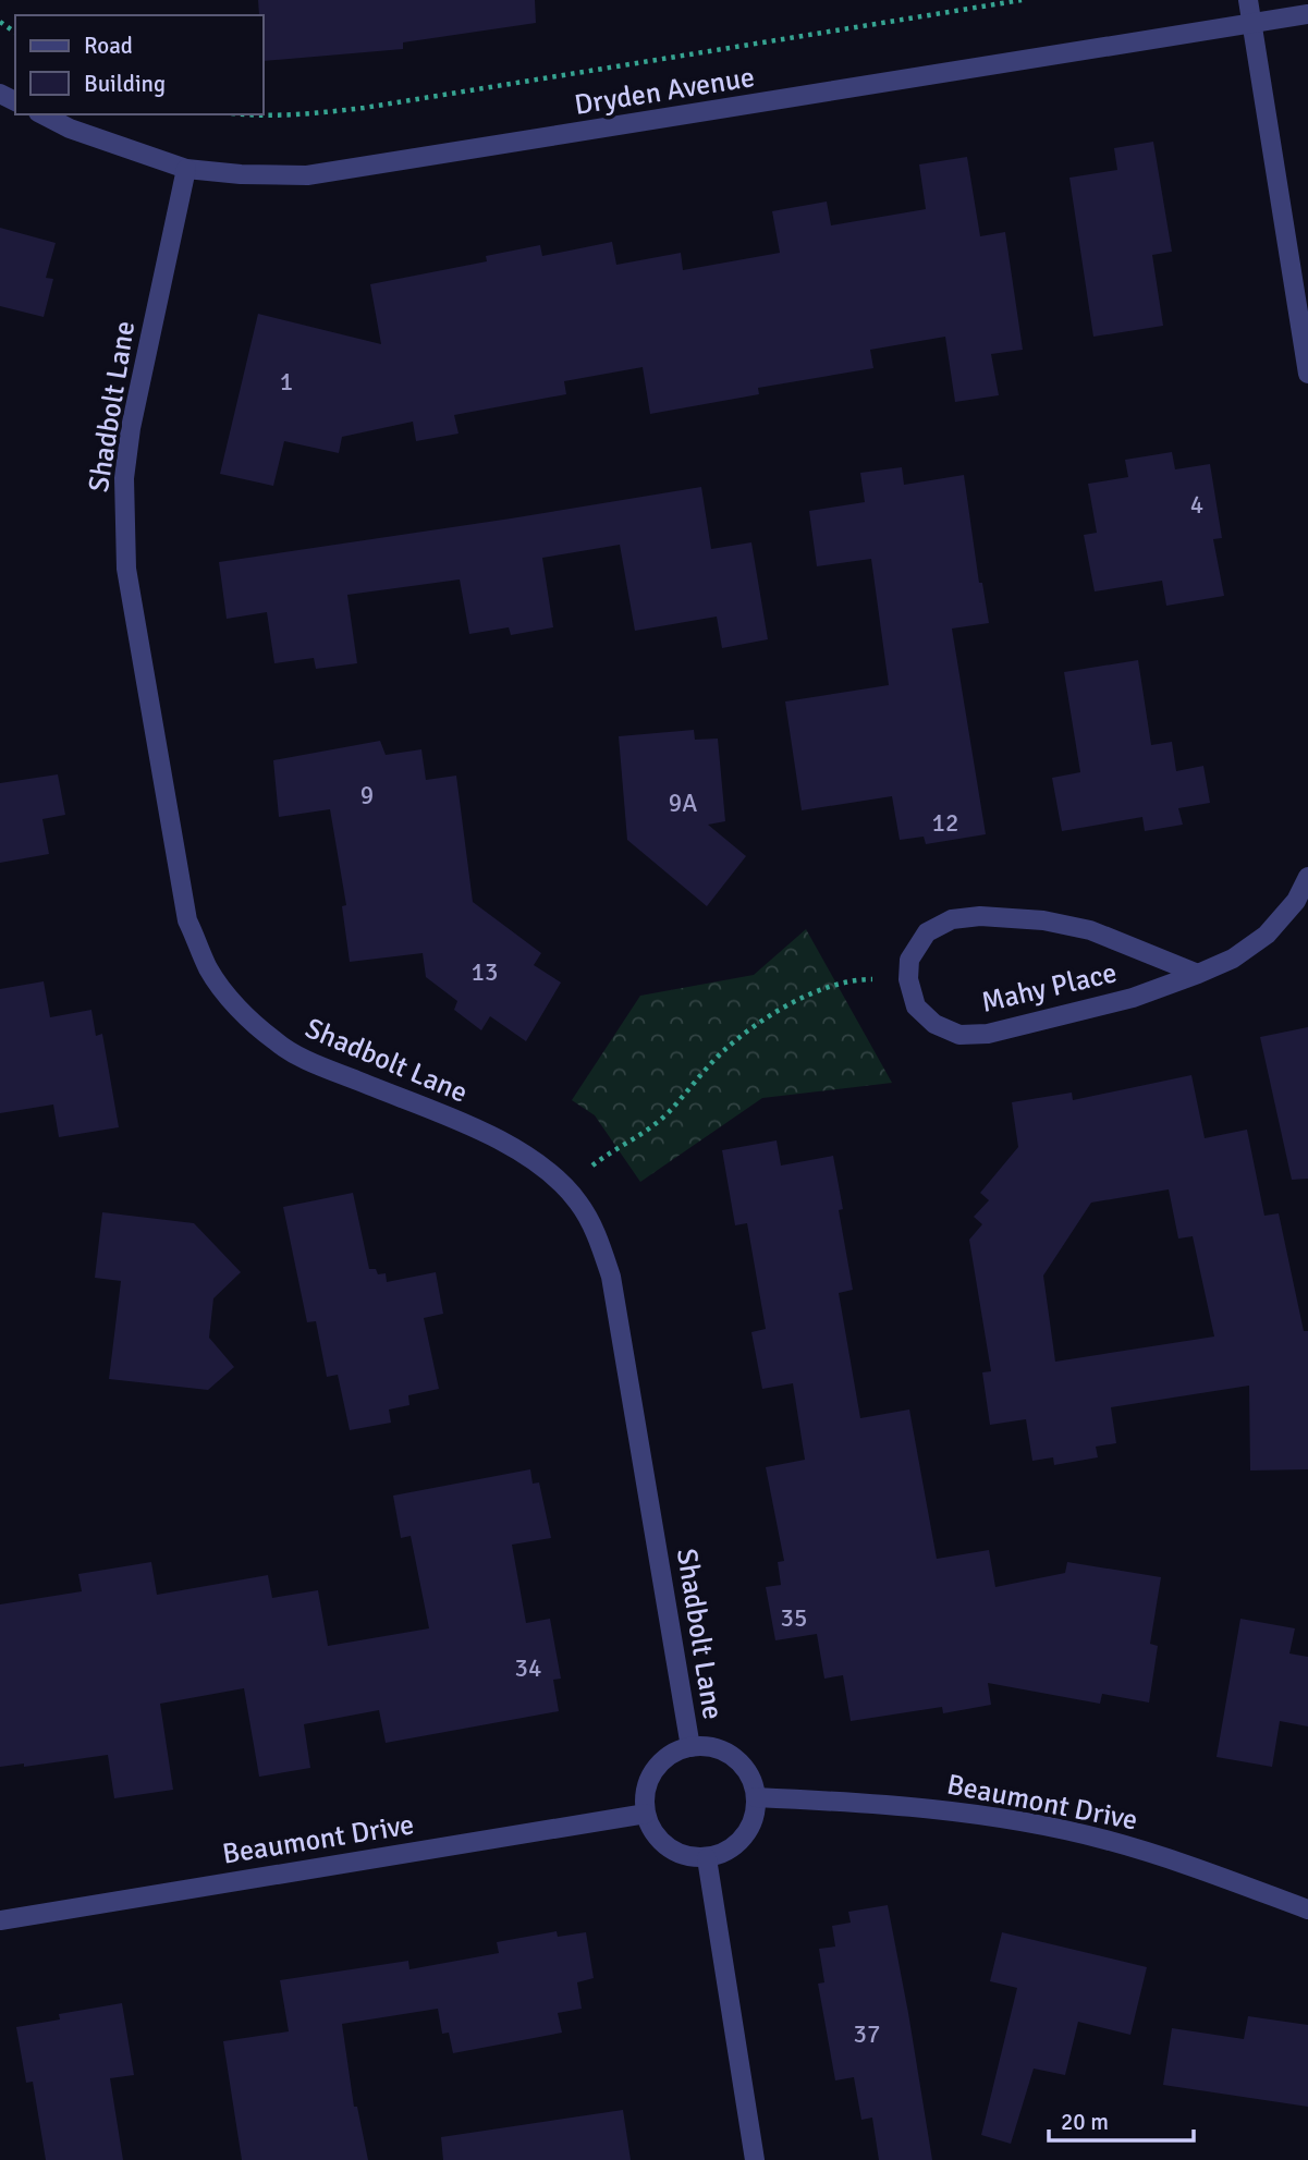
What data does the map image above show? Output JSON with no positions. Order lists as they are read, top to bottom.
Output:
{
  "streets": {
    "street": [
      "Dryden Avenue",
      "Shadbolt Lane",
      "Mahy Place",
      "Beaumont Drive"
    ]
  },
  "crossings": [
    ["Dryden Avenue", "Shadbolt Lane"],
    ["Shadbolt Lane", "Beaumont Drive"]
  ],
  "house_numbers": [
    "1",
    "4",
    "9",
    "9A",
    "12",
    "13",
    "35",
    "34",
    "37"
  ],
  "legend": ["Road", "Building"],
  "scale_bar": "20 m"
}
